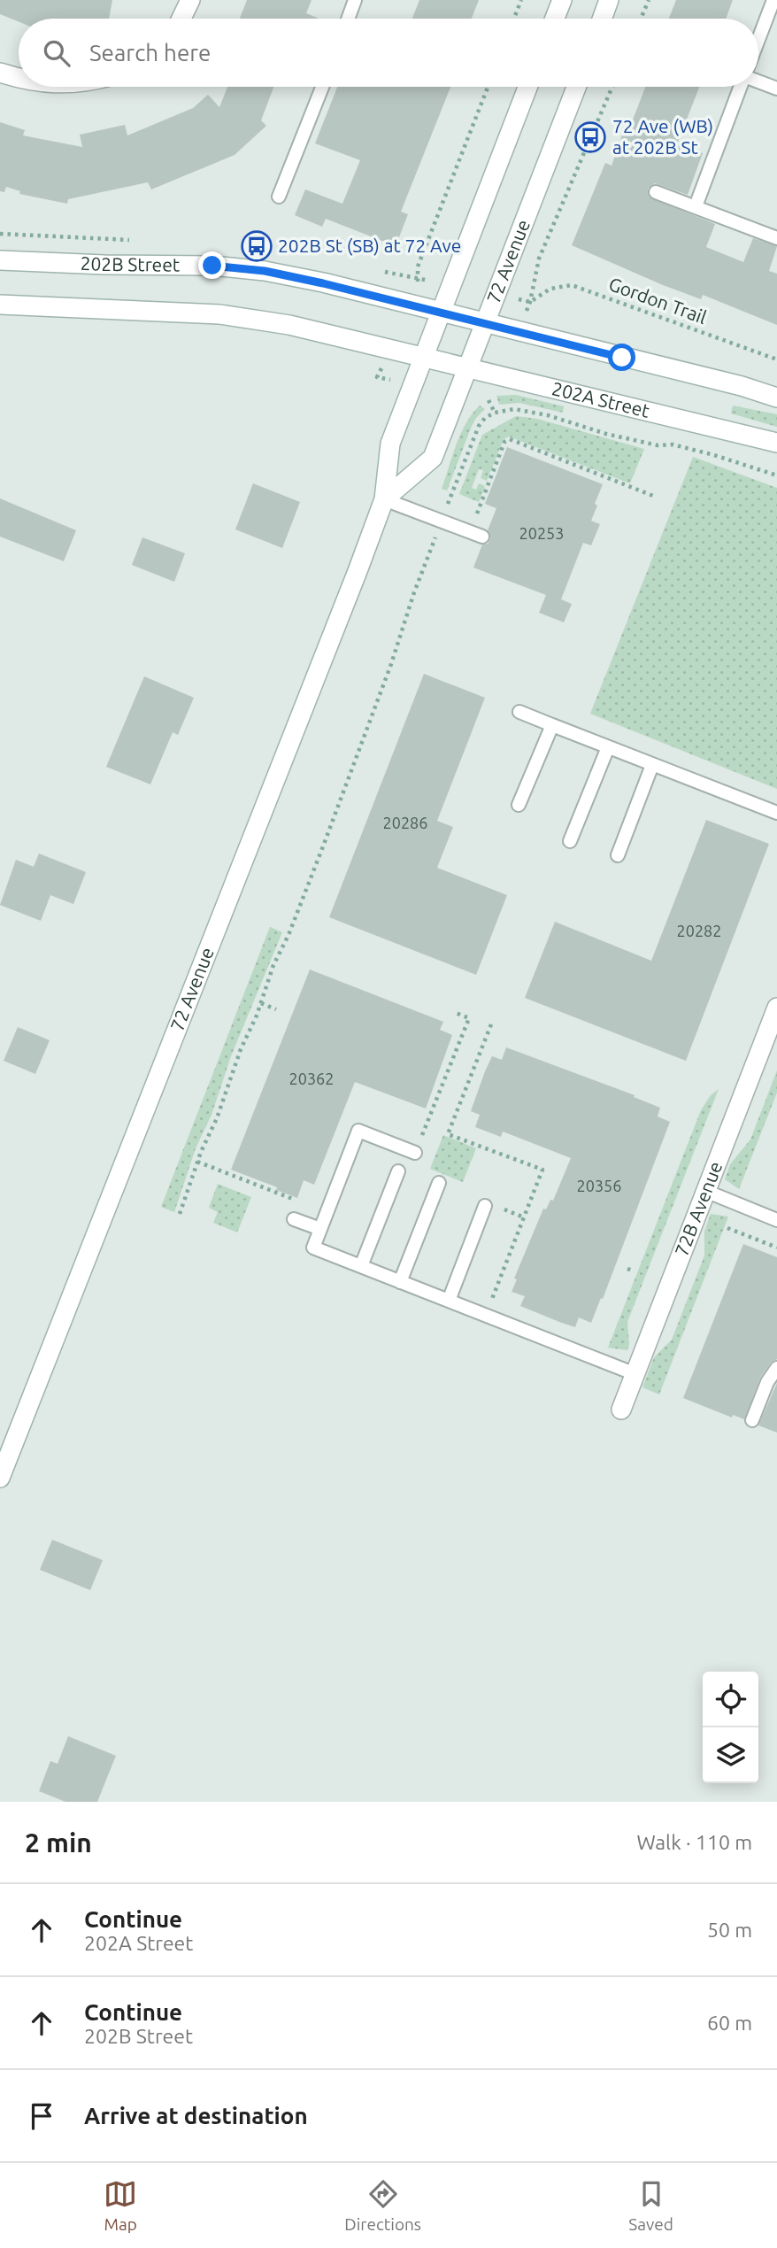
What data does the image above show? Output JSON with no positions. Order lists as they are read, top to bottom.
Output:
{
  "streets": {
    "main road": [
      "72 Avenue",
      "202B Street",
      "202A Street",
      "72B Avenue"
    ],
    "path": ["Gordon Trail"]
  },
  "crossings": [
    ["72 Avenue", "202B Street"],
    ["72 Avenue", "202A Street"]
  ],
  "places": {
    "bus stop": ["72 Ave (WB) at 202B St", "202B St (SB) at 72 Ave"]
  },
  "house_numbers": [
    "20253",
    "20286",
    "20282",
    "20362",
    "20356"
  ],
  "page": {
    "search": "Search here",
    "heading": ["2 min", "Walk · 110 m"],
    "list": [
      ["Continue", "202A Street", "50 m"],
      ["Continue", "202B Street", "60 m"],
      "Arrive at destination"
    ],
    "nav": ["Map", "Directions", "Saved"]
  }
}
